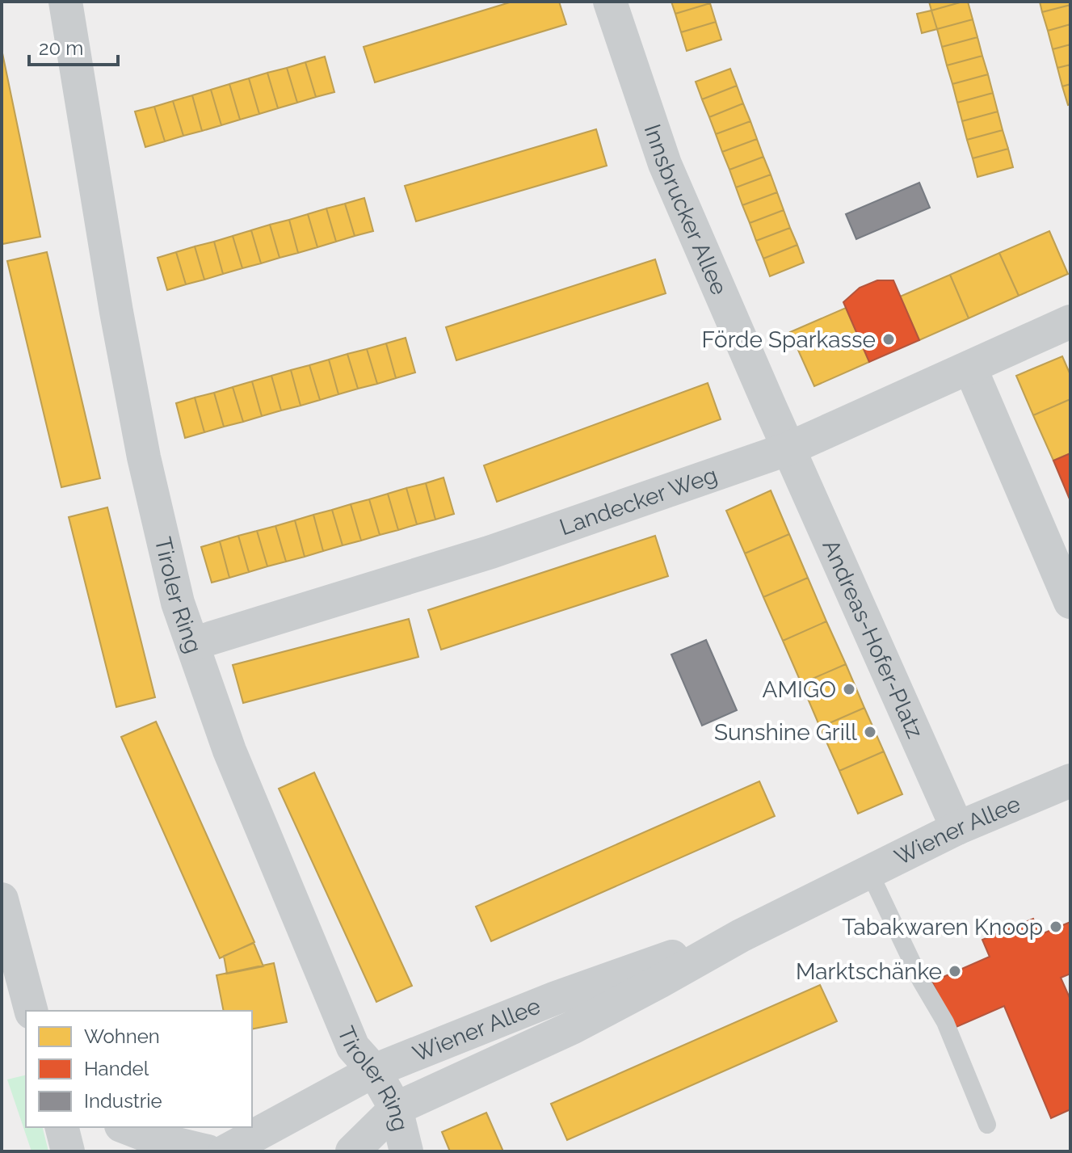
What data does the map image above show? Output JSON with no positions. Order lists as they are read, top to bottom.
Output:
{
  "streets": {
    "street": [
      "Innsbrucker Allee",
      "Landecker Weg",
      "Tiroler Ring",
      "Andreas-Hofer-Platz",
      "Wiener Allee"
    ]
  },
  "crossings": [
    ["Innsbrucker Allee", "Landecker Weg"],
    ["Innsbrucker Allee", "Andreas-Hofer-Platz"],
    ["Landecker Weg", "Tiroler Ring"],
    ["Landecker Weg", "Andreas-Hofer-Platz"],
    ["Tiroler Ring", "Wiener Allee"],
    ["Andreas-Hofer-Platz", "Wiener Allee"]
  ],
  "places": [
    "Förde Sparkasse",
    "AMIGO",
    "Sunshine Grill",
    "Tabakwaren Knoop",
    "Marktschänke"
  ],
  "legend": ["Wohnen", "Handel", "Industrie"],
  "scale_bar": "20 m"
}
